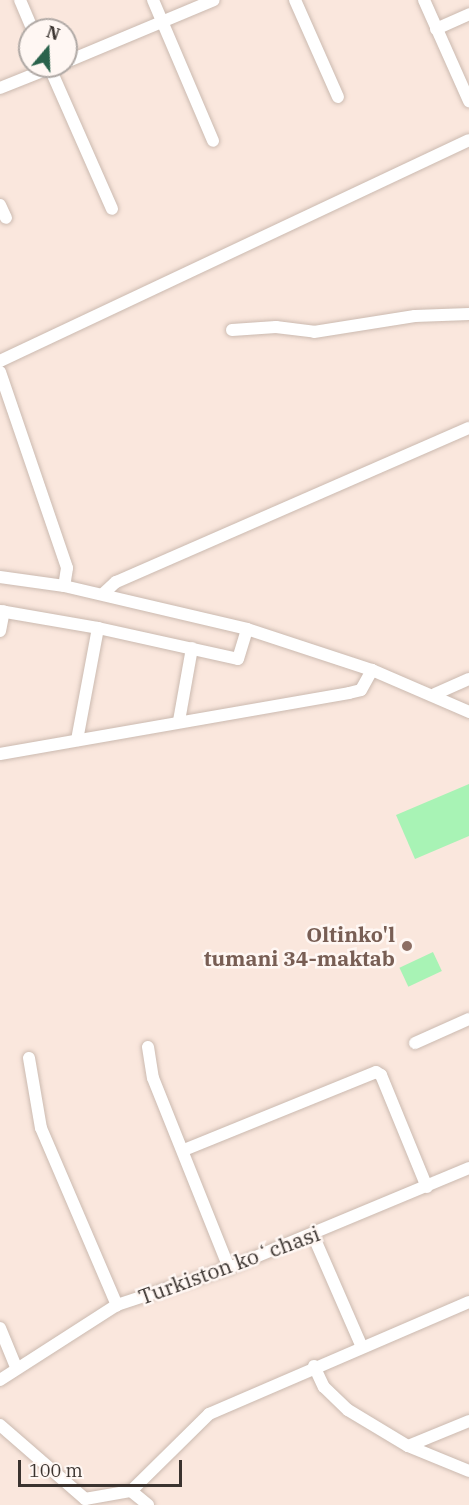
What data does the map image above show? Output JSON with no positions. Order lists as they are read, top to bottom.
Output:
{
  "streets": {
    "street": ["Turkiston koʻchasi"]
  },
  "places": ["Oltinko'l tumani 34-maktab"],
  "scale_bar": "100 m",
  "north": "top"
}
